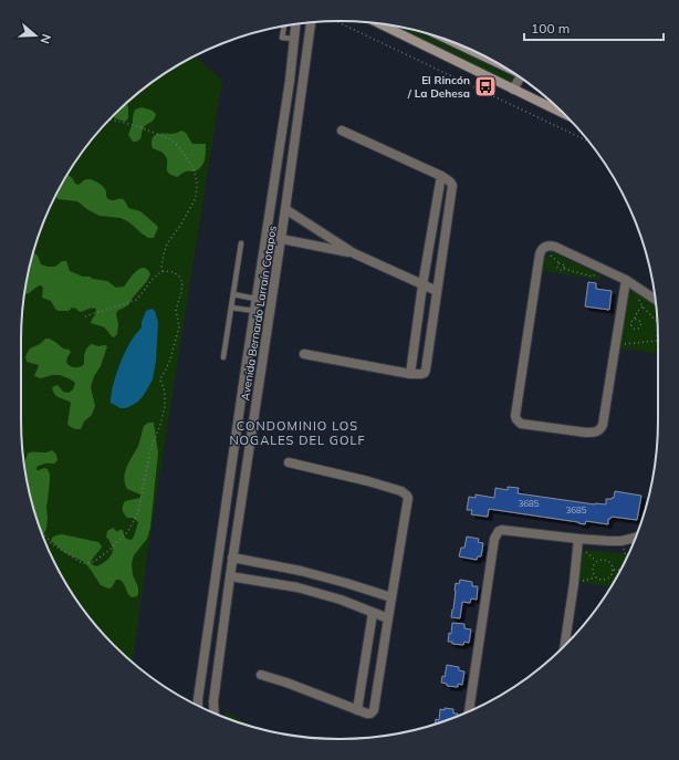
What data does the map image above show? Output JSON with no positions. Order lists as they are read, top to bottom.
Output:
{
  "streets": {
    "street": ["Avenida Bernardo Larraín Cotapos"]
  },
  "districts": ["CONDOMINIO LOS NOGALES DEL GOLF"],
  "places": {
    "bus stop": ["El Rincón / La Dehesa"]
  },
  "house_numbers": ["3685", "3685"],
  "scale_bar": "100 m",
  "north": "right"
}
